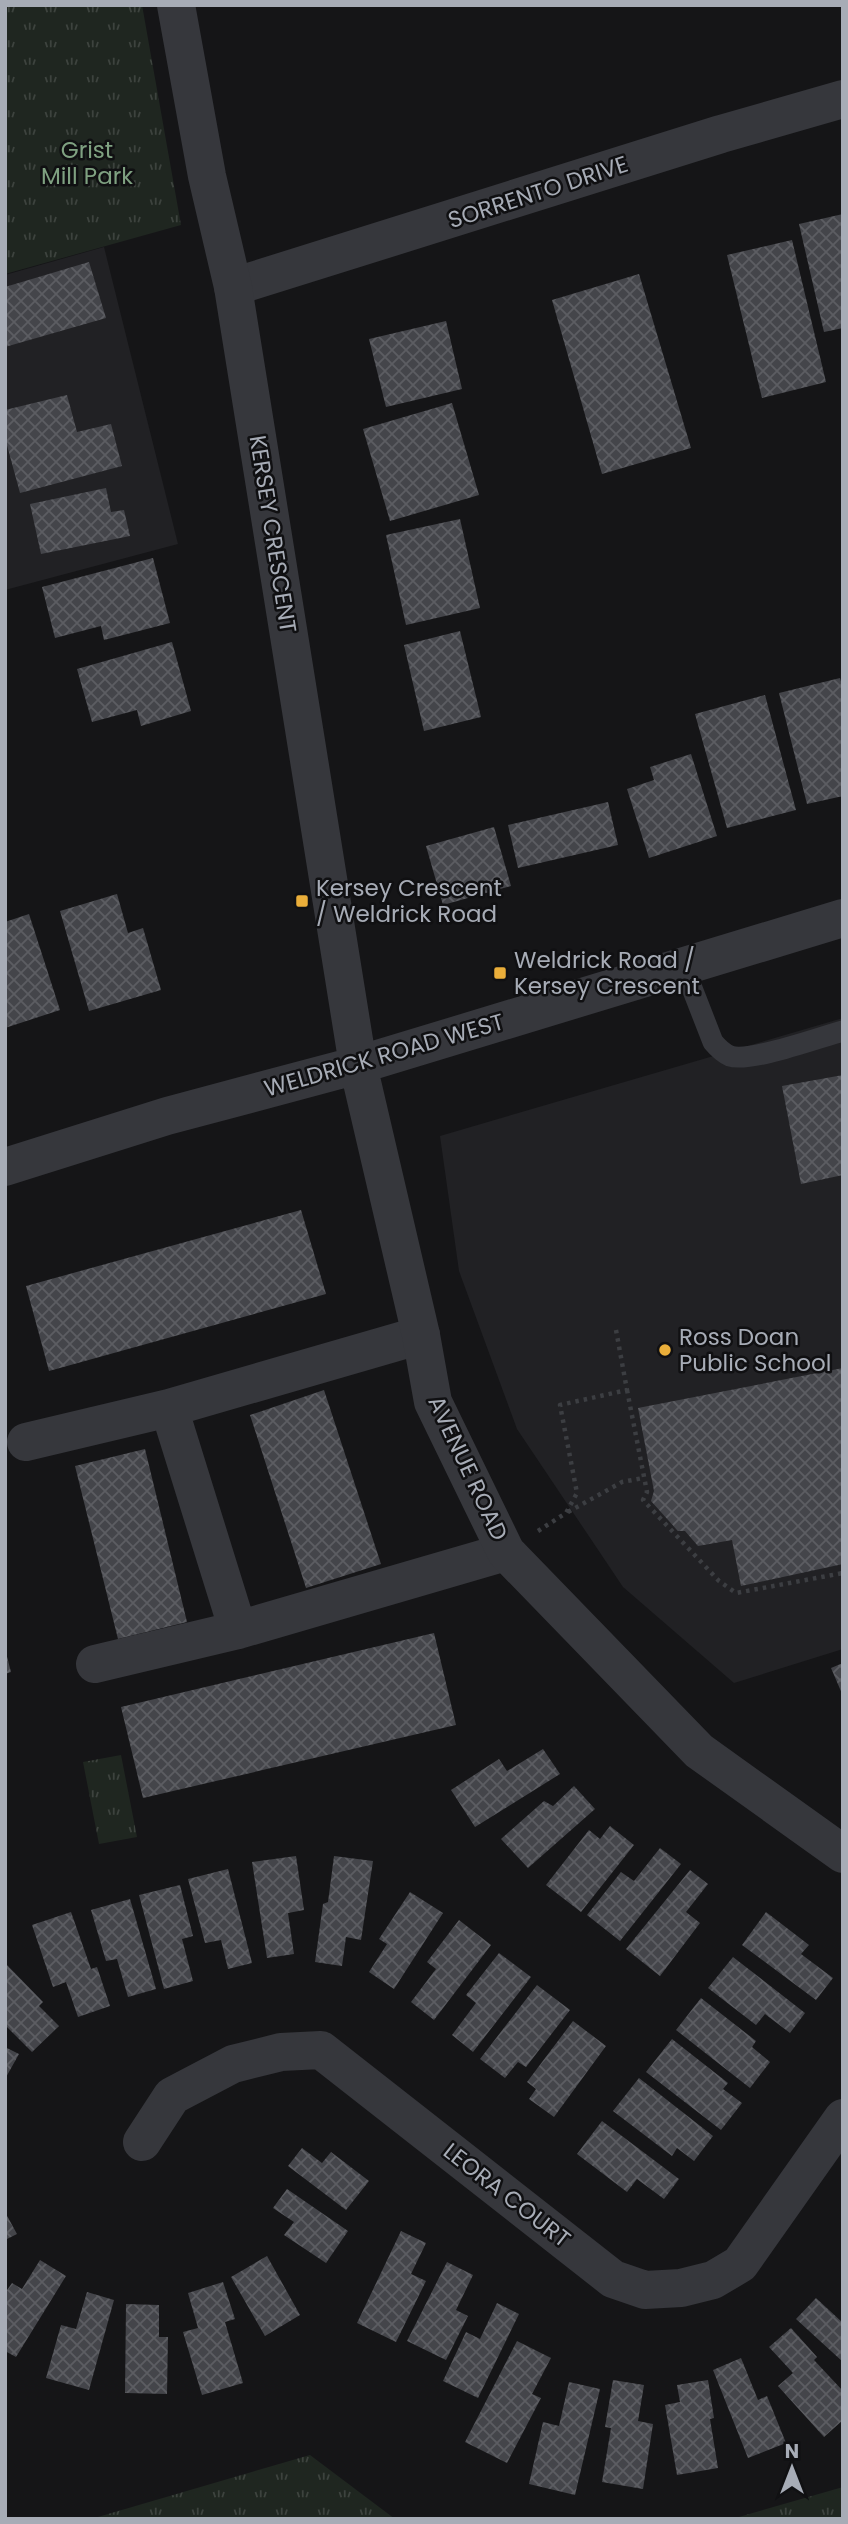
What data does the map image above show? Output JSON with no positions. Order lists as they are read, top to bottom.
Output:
{
  "streets": {
    "street": [
      "SORRENTO DRIVE",
      "KERSEY CRESCENT",
      "WELDRICK ROAD WEST",
      "AVENUE ROAD",
      "LEORA COURT"
    ]
  },
  "crossings": [
    ["SORRENTO DRIVE", "KERSEY CRESCENT"],
    ["KERSEY CRESCENT", "WELDRICK ROAD WEST"],
    ["KERSEY CRESCENT", "AVENUE ROAD"],
    ["WELDRICK ROAD WEST", "AVENUE ROAD"]
  ],
  "parks": ["Grist Mill Park"],
  "places": {
    "transit": ["Kersey Crescent / Weldrick Road", "Weldrick Road / Kersey Crescent"],
    "other": ["Ross Doan Public School"]
  },
  "north": "top"
}
